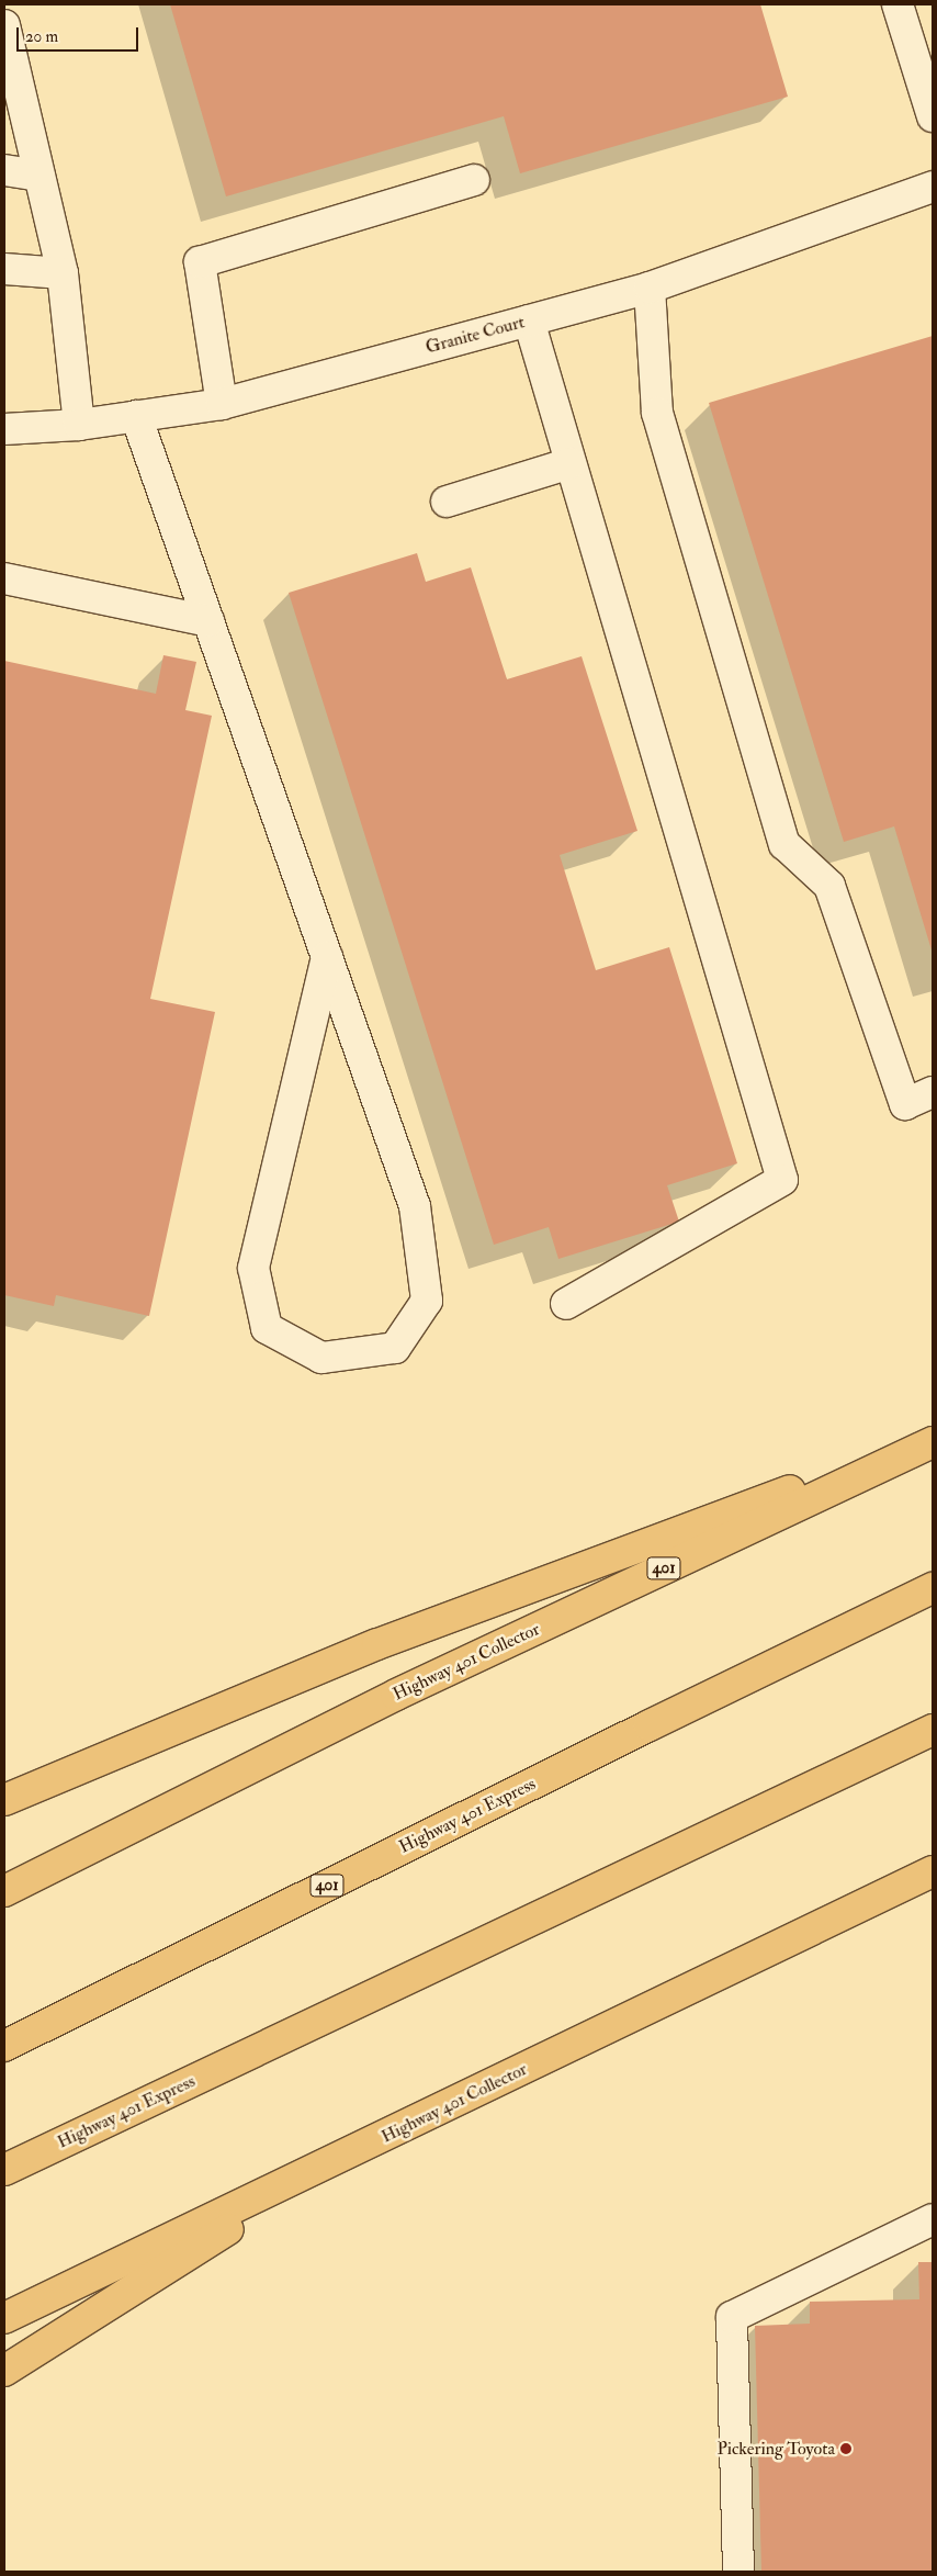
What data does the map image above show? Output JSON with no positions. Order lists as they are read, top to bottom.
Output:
{
  "streets": {
    "highway": ["401", "Highway 401 Collector", "Highway 401 Express"],
    "street": ["Granite Court"]
  },
  "places": ["Pickering Toyota"],
  "scale_bar": "20 m"
}
